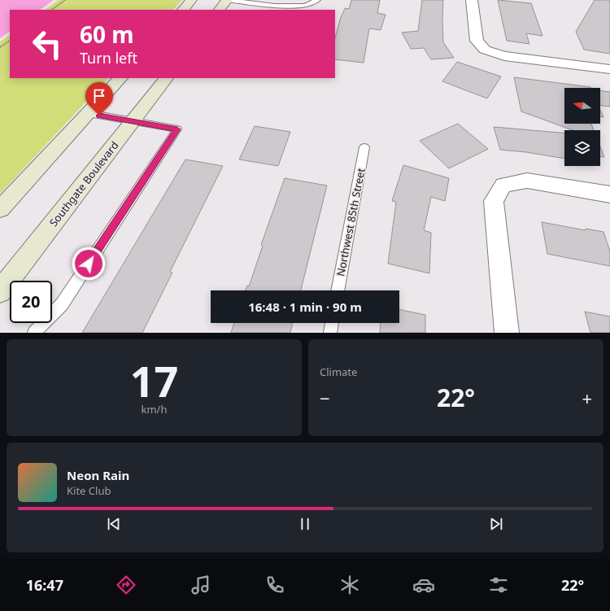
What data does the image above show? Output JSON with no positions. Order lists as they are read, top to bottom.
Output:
{
  "streets": {
    "main road": ["Southgate Boulevard"],
    "lane": ["Northwest 85th Street"]
  },
  "north": "left",
  "page": {
    "turn": ["60 m", "Turn left"],
    "limit": "20",
    "trip": "16:48 · 1 min · 90 m",
    "tile": [
      ["17", "km/h"],
      "Climate"
    ],
    "heat": ["−", "22°", "+"],
    "song": ["Neon Rain", "Kite Club"],
    "tabs": ["16:47", "22°"]
  }
}
